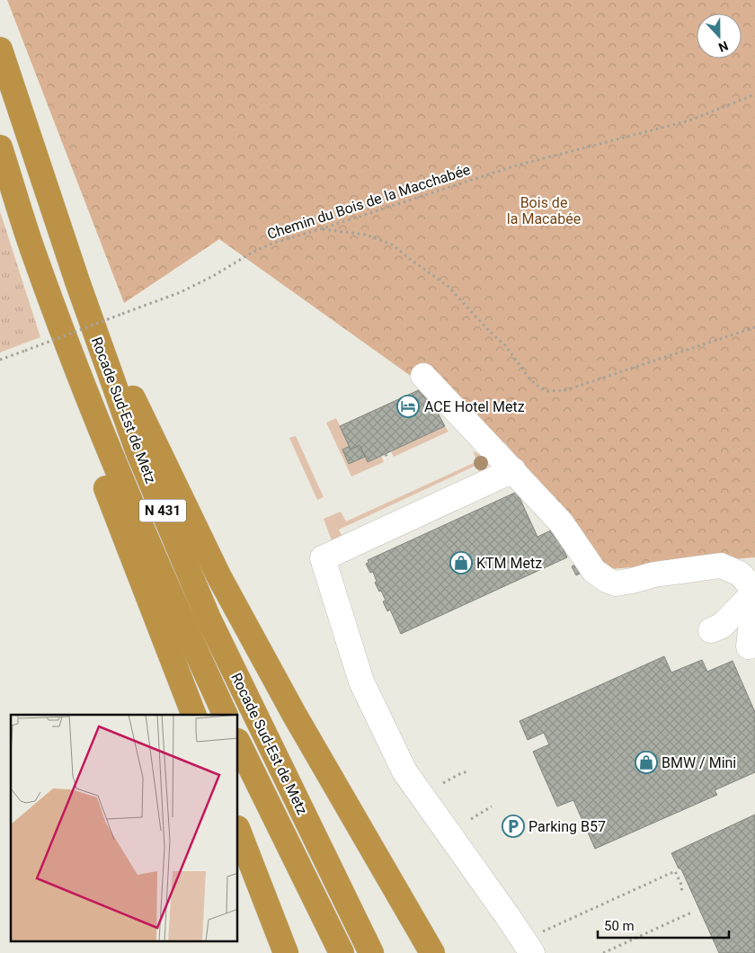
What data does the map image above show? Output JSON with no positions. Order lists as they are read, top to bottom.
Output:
{
  "streets": {
    "highway": ["Rocade Sud-Est de Metz", "N 431"],
    "path": ["Chemin du Bois de la Macchabée"]
  },
  "parks": ["Bois de la Macabée"],
  "places": {
    "hotel": ["ACE Hotel Metz"],
    "shop": ["KTM Metz", "BMW / Mini"],
    "parking": ["Parking B57"]
  },
  "scale_bar": "50 m",
  "north": "bottom"
}
